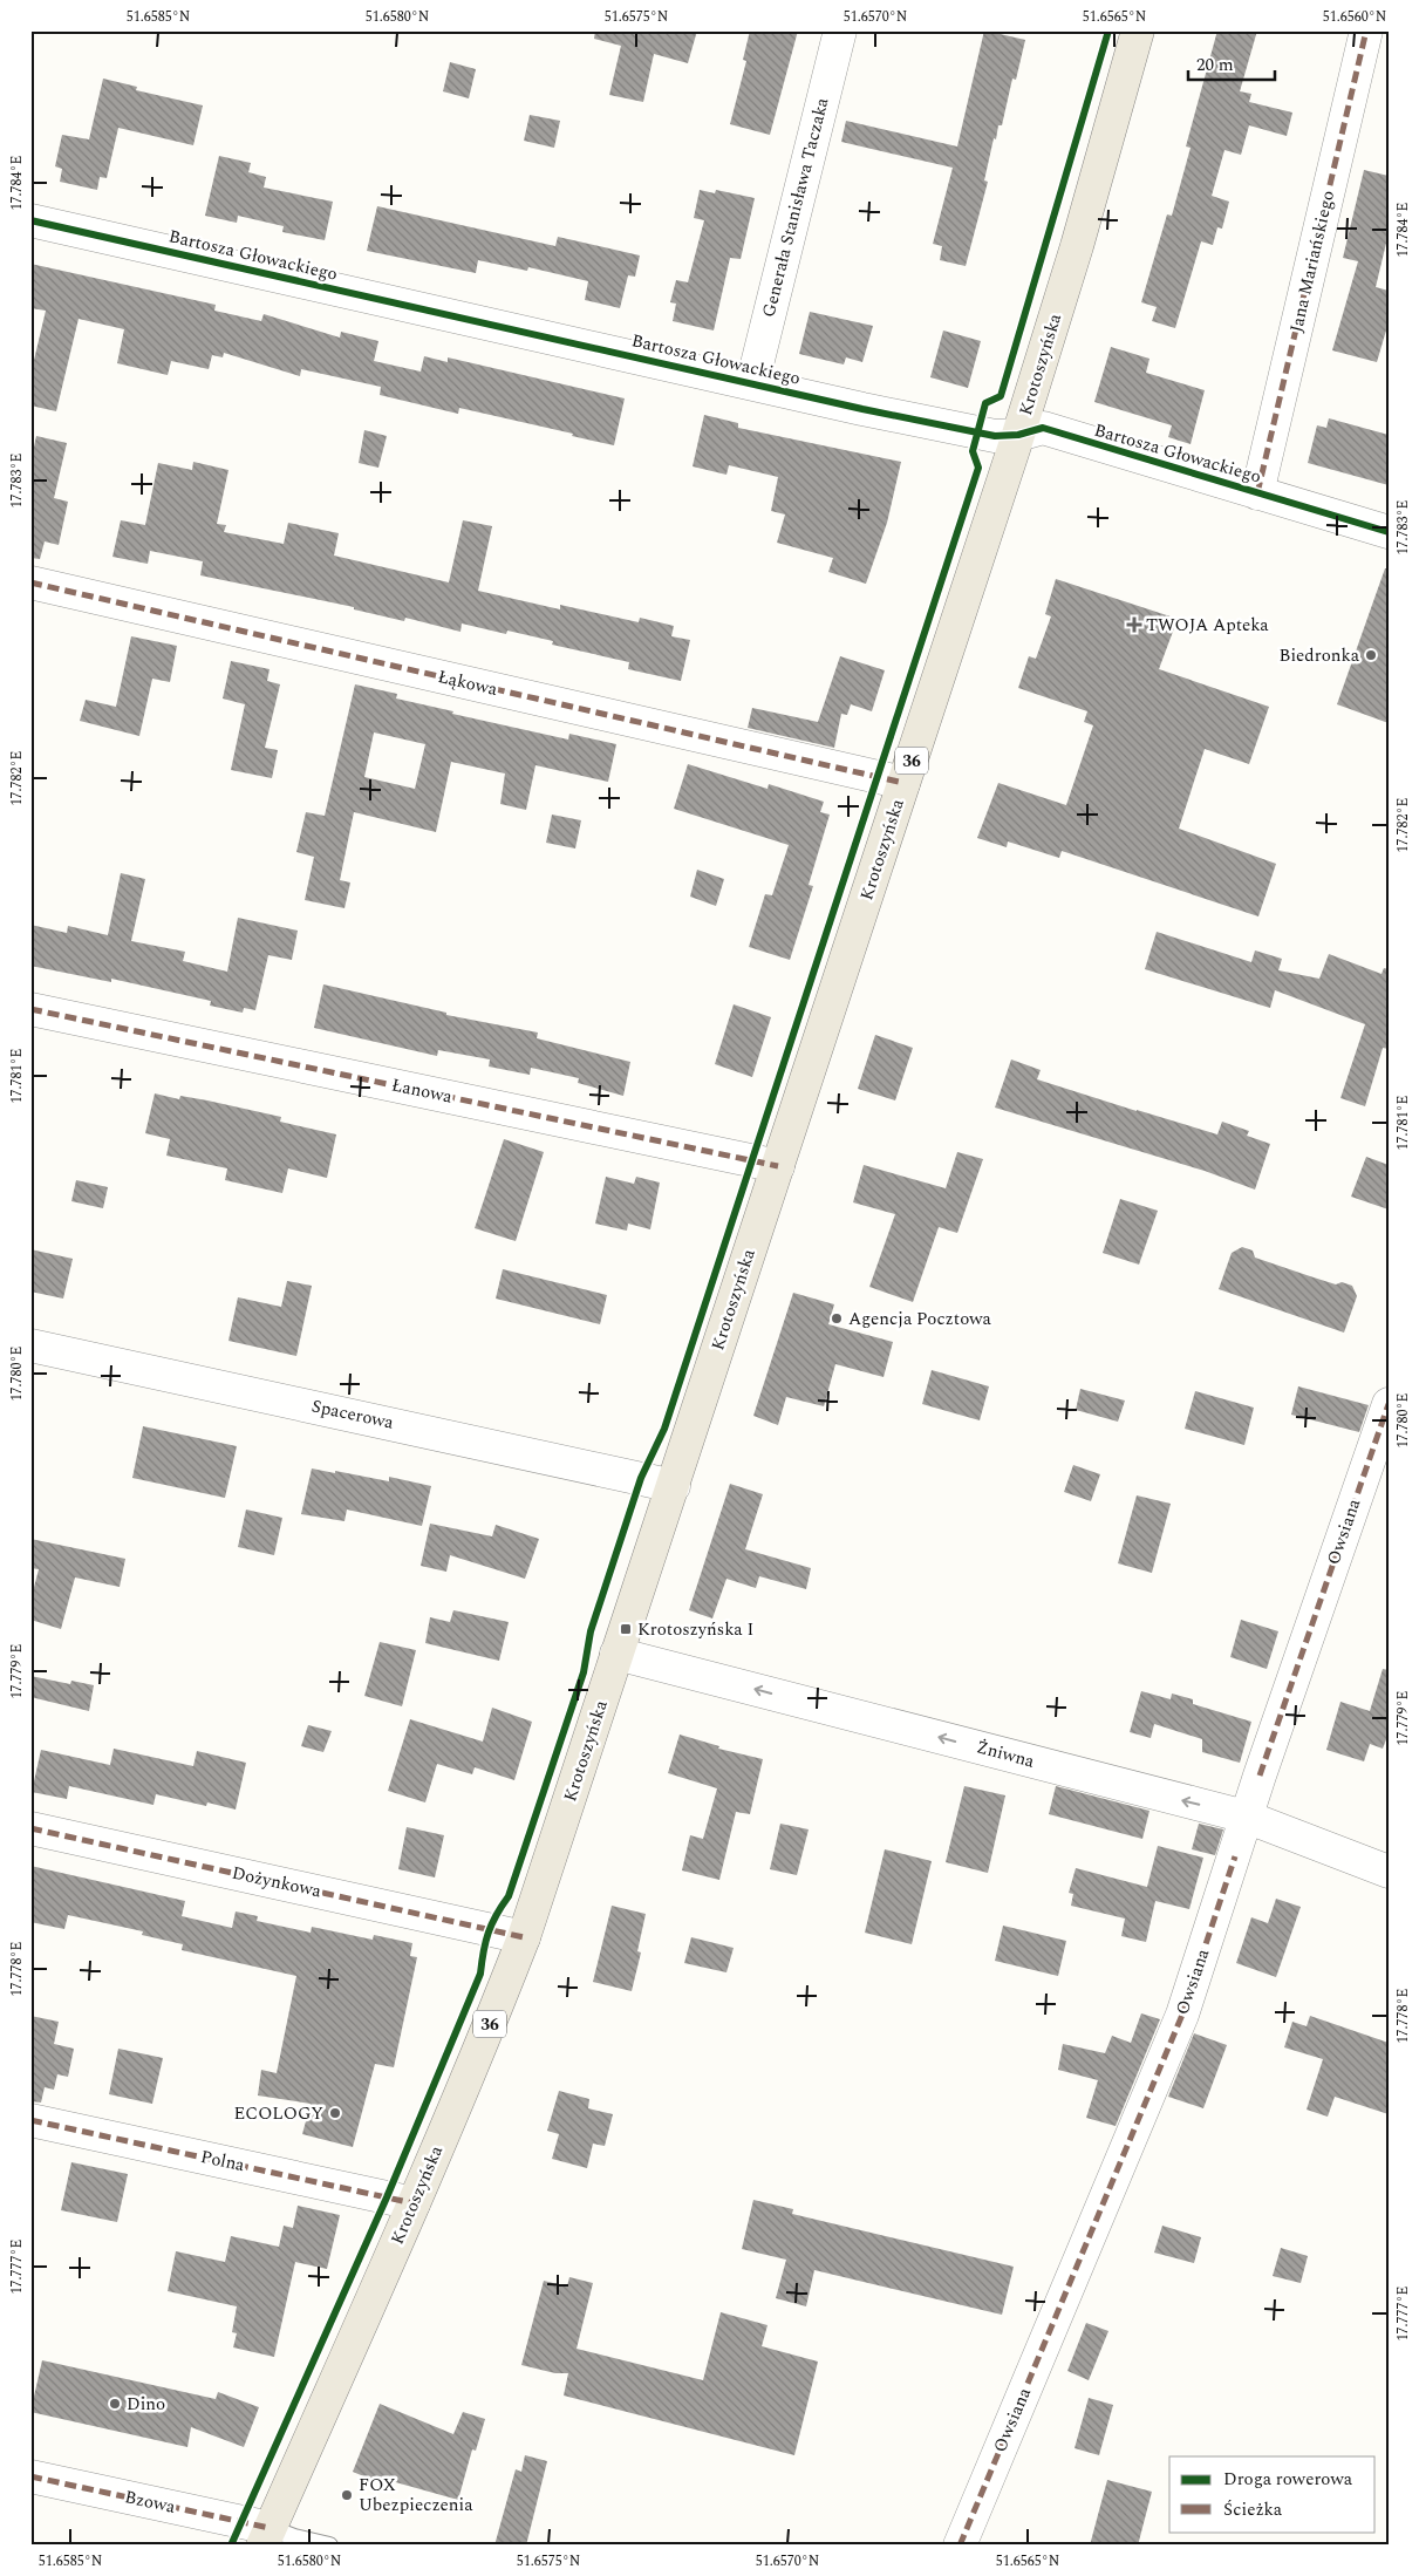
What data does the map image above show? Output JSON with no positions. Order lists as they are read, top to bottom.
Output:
{
  "streets": {
    "main road": ["Krotoszyńska", "36"],
    "street": [
      "Generała Stanisława Taczaka",
      "Bartosza Głowackiego",
      "Jana Mariańskiego",
      "Łąkowa",
      "Łanowa",
      "Spacerowa",
      "Owsiana",
      "Żniwna",
      "Dożynkowa",
      "Polna",
      "Bzowa"
    ]
  },
  "crossings": [
    ["Generała Stanisława Taczaka", "Bartosza Głowackiego"],
    ["Bartosza Głowackiego", "Jana Mariańskiego"],
    ["Bartosza Głowackiego", "Krotoszyńska"],
    ["Krotoszyńska", "Łąkowa"],
    ["Krotoszyńska", "Łanowa"],
    ["Krotoszyńska", "Spacerowa"],
    ["Krotoszyńska", "Żniwna"],
    ["Krotoszyńska", "Dożynkowa"],
    ["Krotoszyńska", "Polna"],
    ["Krotoszyńska", "Bzowa"],
    ["Owsiana", "Żniwna"]
  ],
  "one_way": ["Żniwna"],
  "places": {
    "health": ["TWOJA Apteka"],
    "other": [
      "Biedronka",
      "Agencja Pocztowa",
      "ECOLOGY",
      "Dino",
      "FOX Ubezpieczenia"
    ],
    "transit": ["Krotoszyńska I"]
  },
  "legend": ["Droga rowerowa", "Ścieżka"],
  "scale_bar": "20 m",
  "coordinates": [
    "51.6585°N",
    "51.6580°N",
    "51.6575°N",
    "51.6570°N",
    "51.6565°N",
    "51.6560°N",
    "17.784°E",
    "17.783°E",
    "17.782°E",
    "17.781°E",
    "17.780°E",
    "17.779°E",
    "17.778°E",
    "17.777°E"
  ]
}
